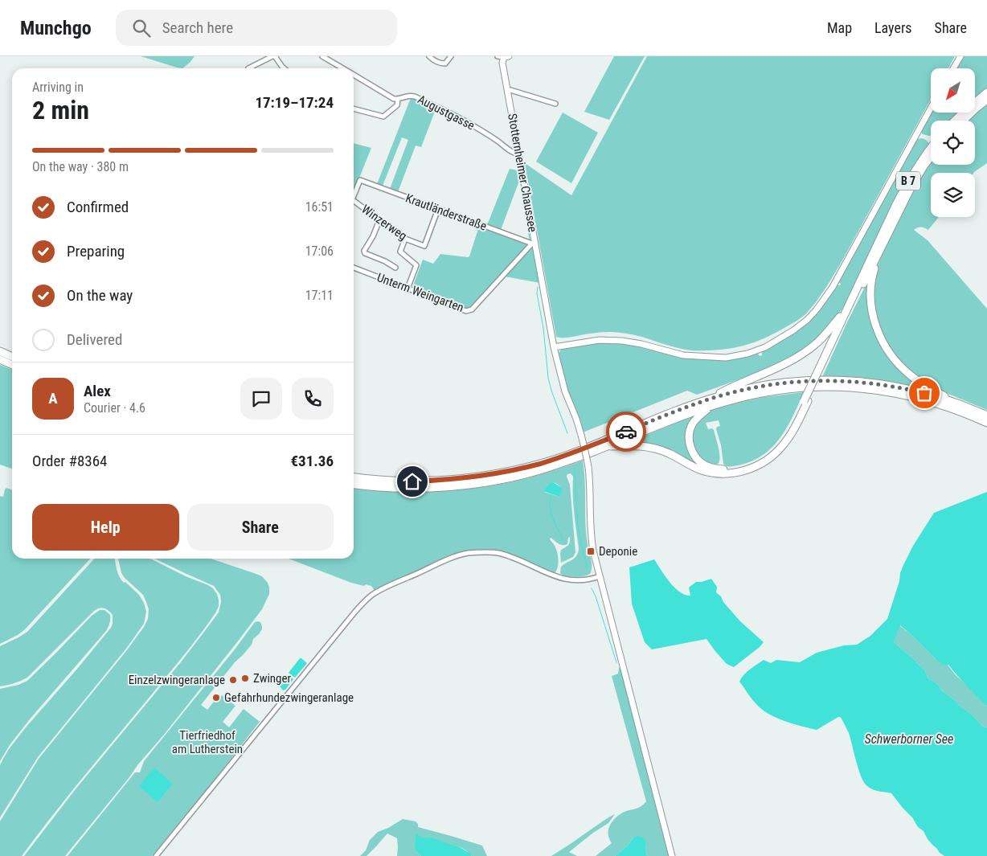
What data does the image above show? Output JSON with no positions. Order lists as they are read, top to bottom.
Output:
{
  "streets": {
    "highway": ["B 7"],
    "street": [
      "Augustgasse",
      "Stotternheimer Chaussee",
      "Krautländerstraße",
      "Winzerweg",
      "Unterm Weingarten"
    ]
  },
  "crossings": [
    ["Augustgasse", "Stotternheimer Chaussee"],
    ["Stotternheimer Chaussee", "Krautländerstraße"],
    ["Stotternheimer Chaussee", "Unterm Weingarten"],
    ["Krautländerstraße", "Winzerweg"],
    ["Krautländerstraße", "Unterm Weingarten"]
  ],
  "water": ["Schwerborner See"],
  "parks": ["Tierfriedhof am Lutherstein"],
  "places": {
    "transit": ["Deponie"],
    "other": ["Zwinger", "Einzelzwingeranlage", "Gefahrhundezwingeranlage"]
  },
  "north": "bottom left",
  "page": {
    "header": "Munchgo",
    "search": "Search here",
    "nav": ["Map", "Layers", "Share"],
    "heading": ["2 min", "Arriving in", "17:19–17:24"],
    "panel": [
      "Alex",
      "Courier · 4.6",
      "Order #8364",
      "€31.36"
    ],
    "bar": "On the way · 380 m",
    "list": [
      ["Confirmed", "16:51"],
      ["Preparing", "17:06"],
      ["On the way", "17:11"],
      "Delivered"
    ],
    "round": "A",
    "buttons": ["Help", "Share"]
  }
}
